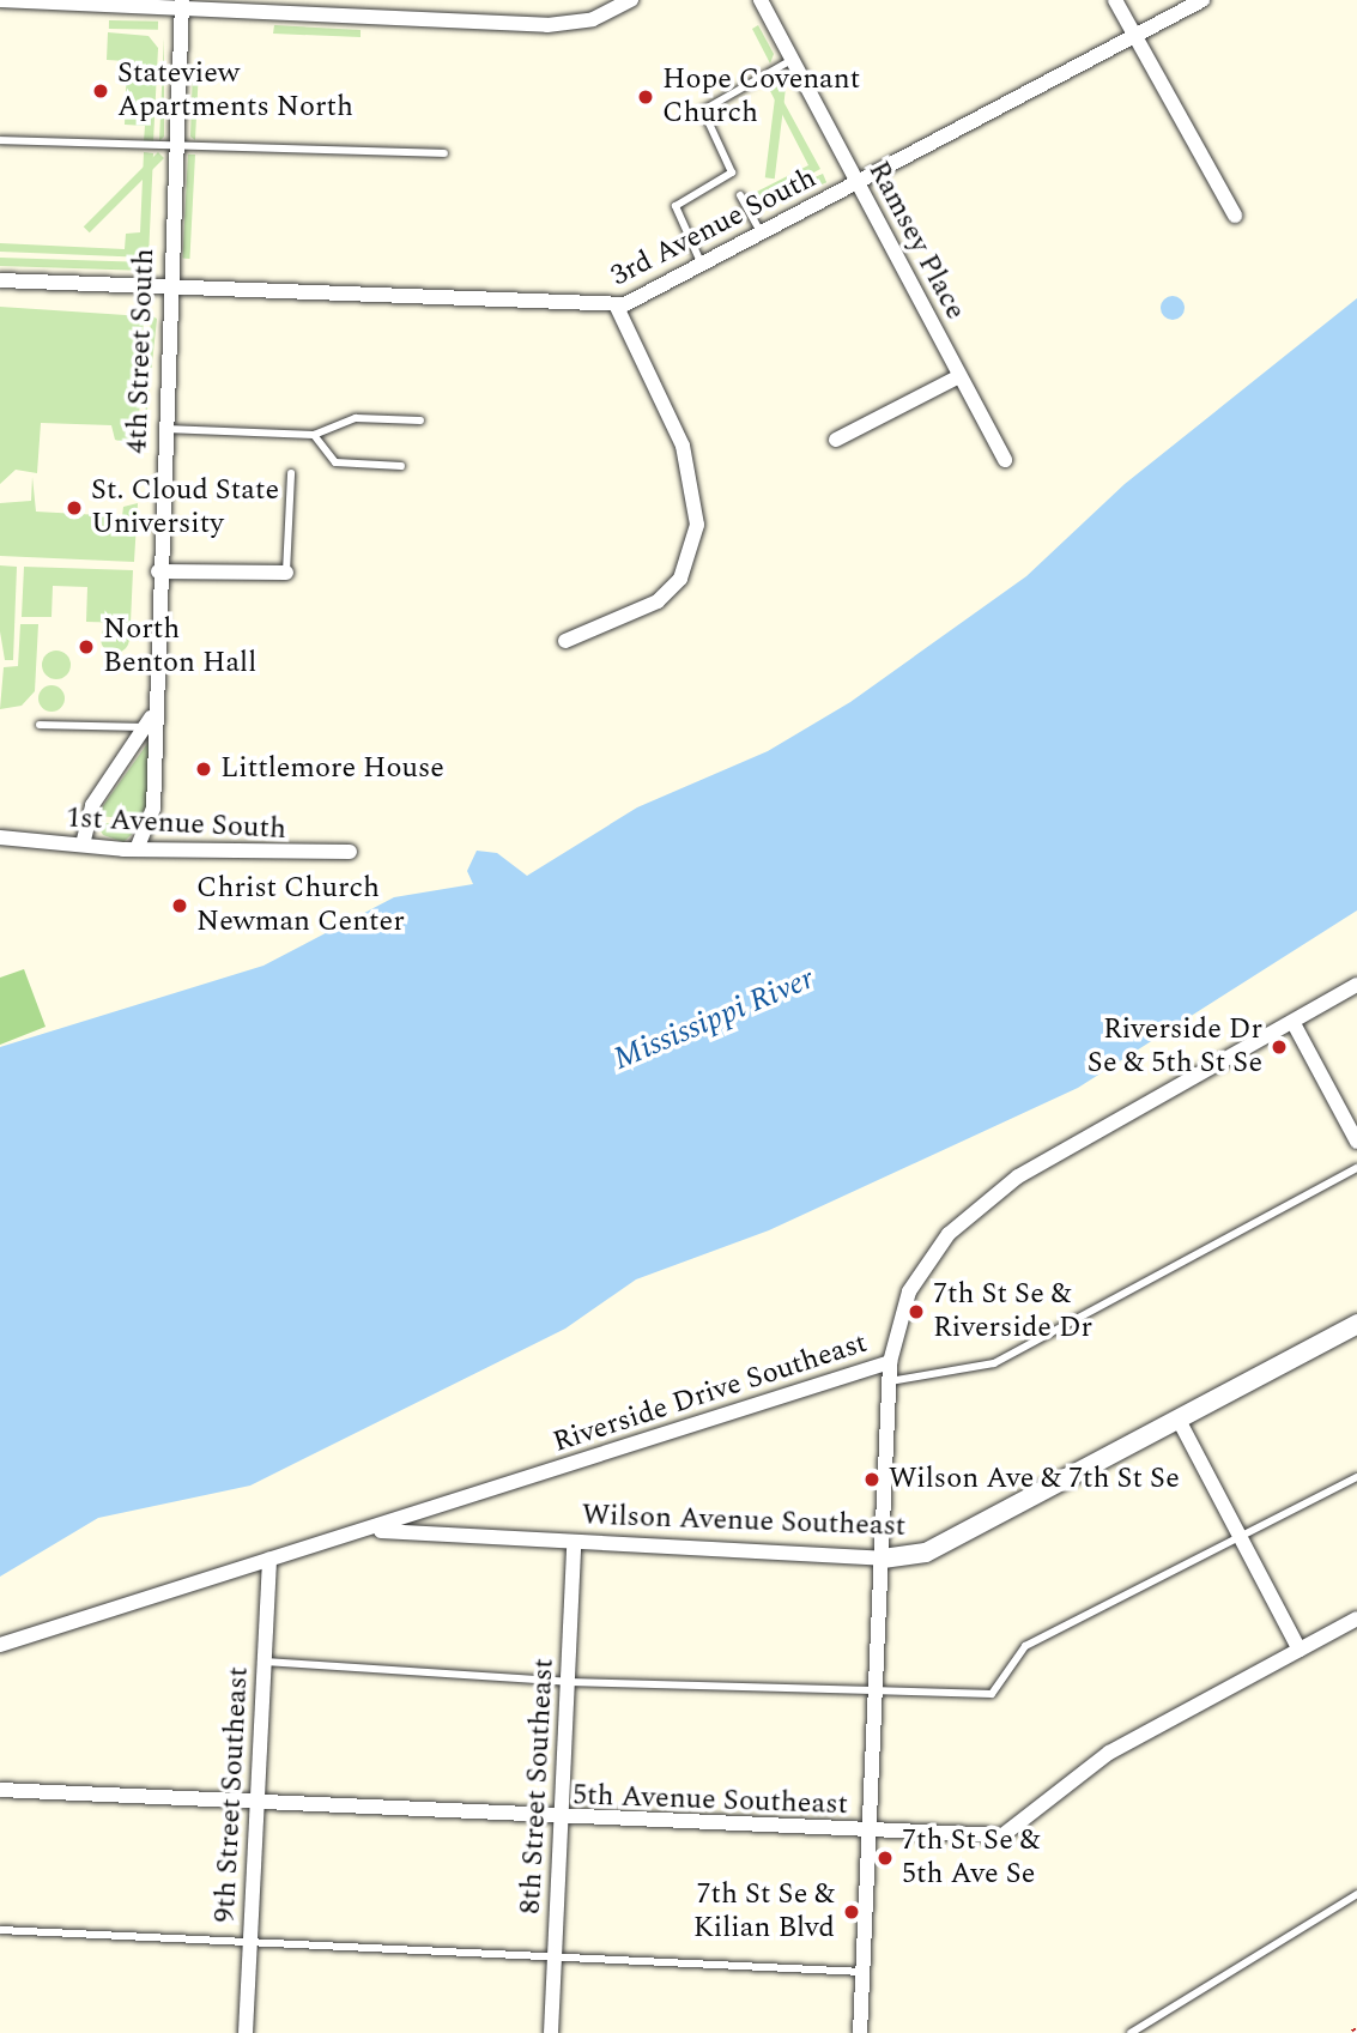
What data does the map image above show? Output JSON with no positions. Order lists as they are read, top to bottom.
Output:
{
  "streets": {
    "street": [
      "3rd Avenue South",
      "Ramsey Place",
      "4th Street South",
      "1st Avenue South",
      "Riverside Drive Southeast",
      "Wilson Avenue Southeast",
      "8th Street Southeast",
      "9th Street Southeast",
      "5th Avenue Southeast"
    ]
  },
  "crossings": [
    ["3rd Avenue South", "Ramsey Place"],
    ["3rd Avenue South", "4th Street South"],
    ["4th Street South", "1st Avenue South"],
    ["Riverside Drive Southeast", "Wilson Avenue Southeast"],
    ["Riverside Drive Southeast", "9th Street Southeast"],
    ["Wilson Avenue Southeast", "8th Street Southeast"],
    ["8th Street Southeast", "5th Avenue Southeast"],
    ["9th Street Southeast", "5th Avenue Southeast"]
  ],
  "water": ["Mississippi River"],
  "places": [
    "Stateview Apartments North",
    "Hope Covenant Church",
    "St. Cloud State University",
    "North Benton Hall",
    "Littlemore House",
    "Christ Church Newman Center",
    "Riverside Dr Se & 5th St Se",
    "7th St Se & Riverside Dr",
    "Wilson Ave & 7th St Se",
    "7th St Se & 5th Ave Se",
    "7th St Se & Kilian Blvd"
  ]
}
